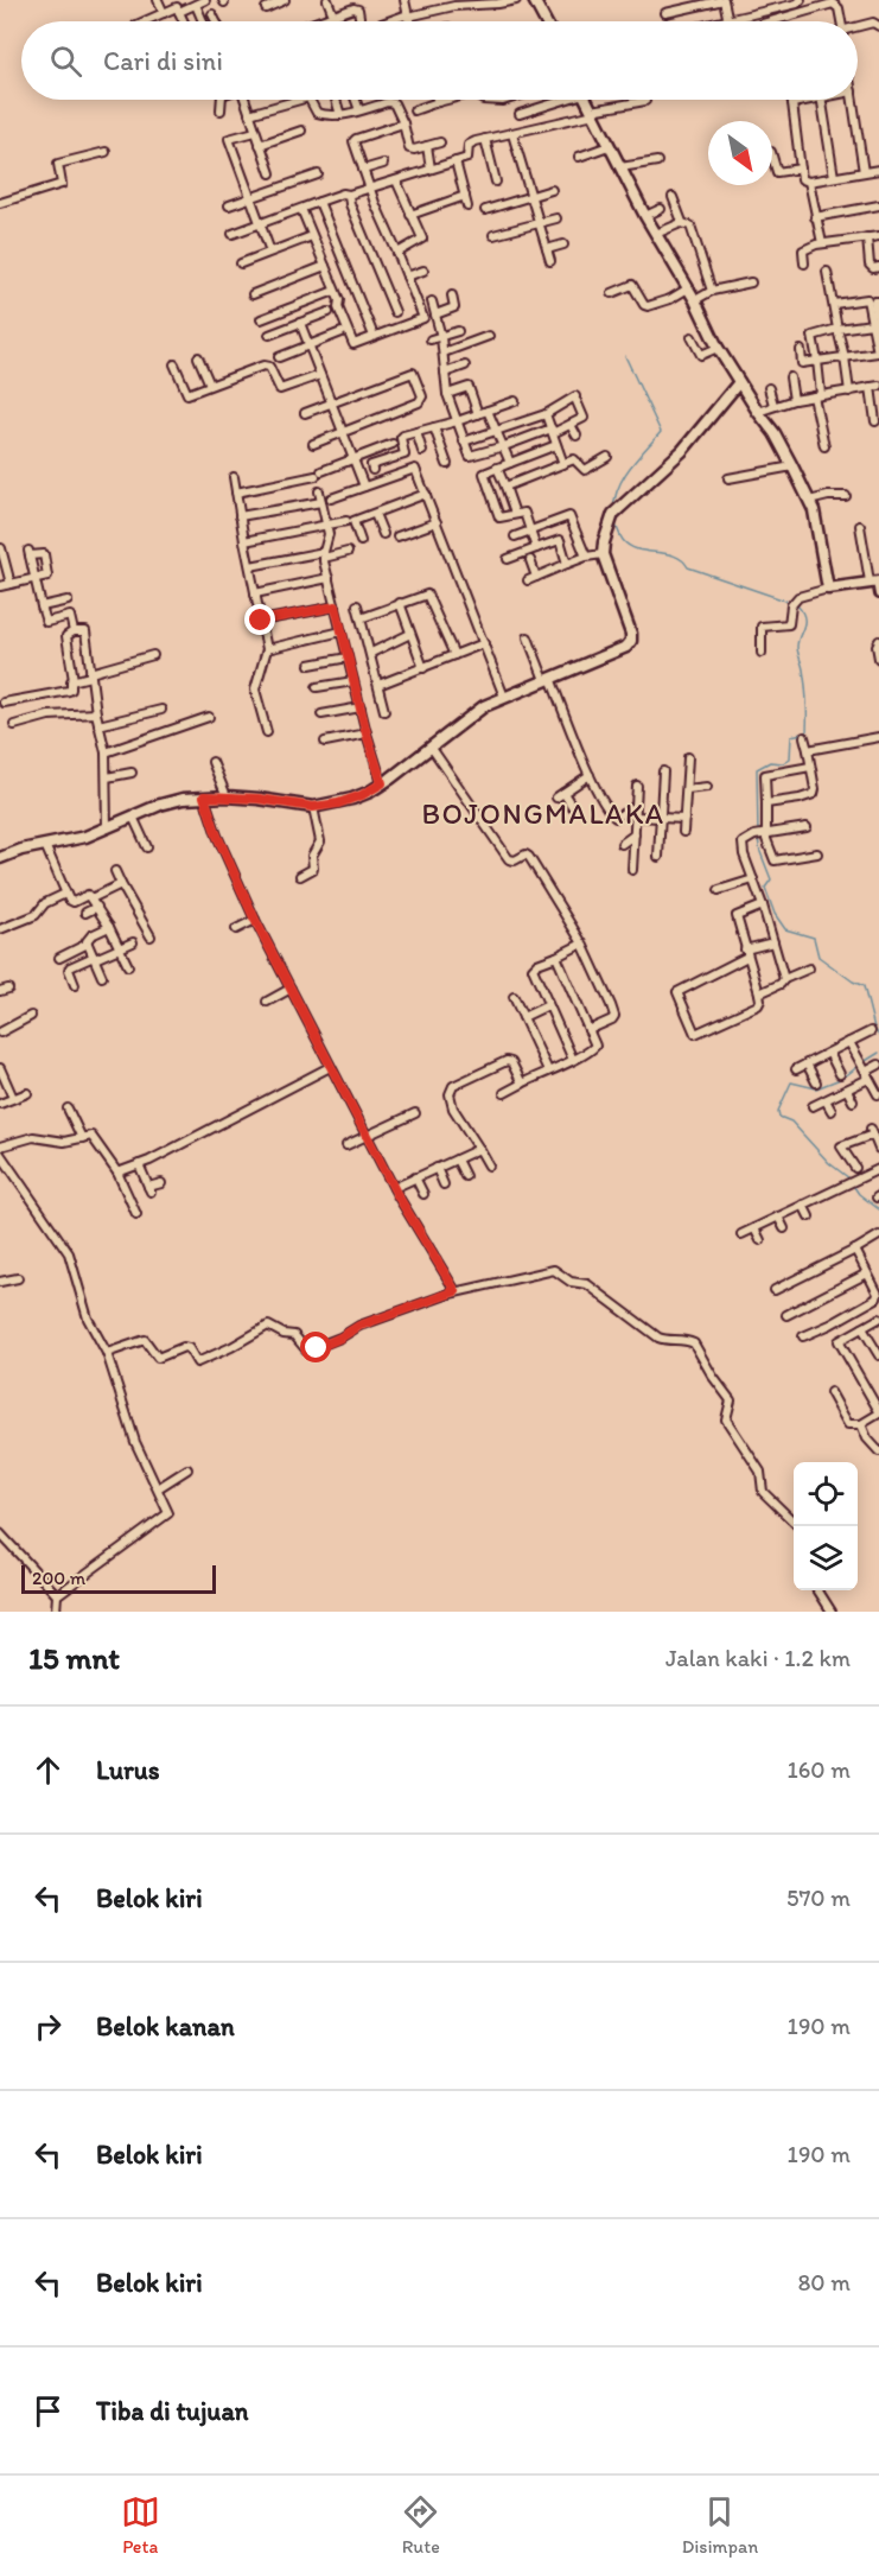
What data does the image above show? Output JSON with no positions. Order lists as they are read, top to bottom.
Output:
{
  "districts": ["BOJONGMALAKA"],
  "scale_bar": "200 m",
  "north": "bottom right",
  "page": {
    "search": "Cari di sini",
    "scale": "200 m",
    "heading": ["15 mnt", "Jalan kaki · 1.2 km"],
    "list": [
      ["Lurus", "160 m"],
      ["Belok kiri", "570 m"],
      ["Belok kanan", "190 m"],
      ["Belok kiri", "190 m"],
      ["Belok kiri", "80 m"],
      "Tiba di tujuan"
    ],
    "nav": ["Peta", "Rute", "Disimpan"]
  }
}
